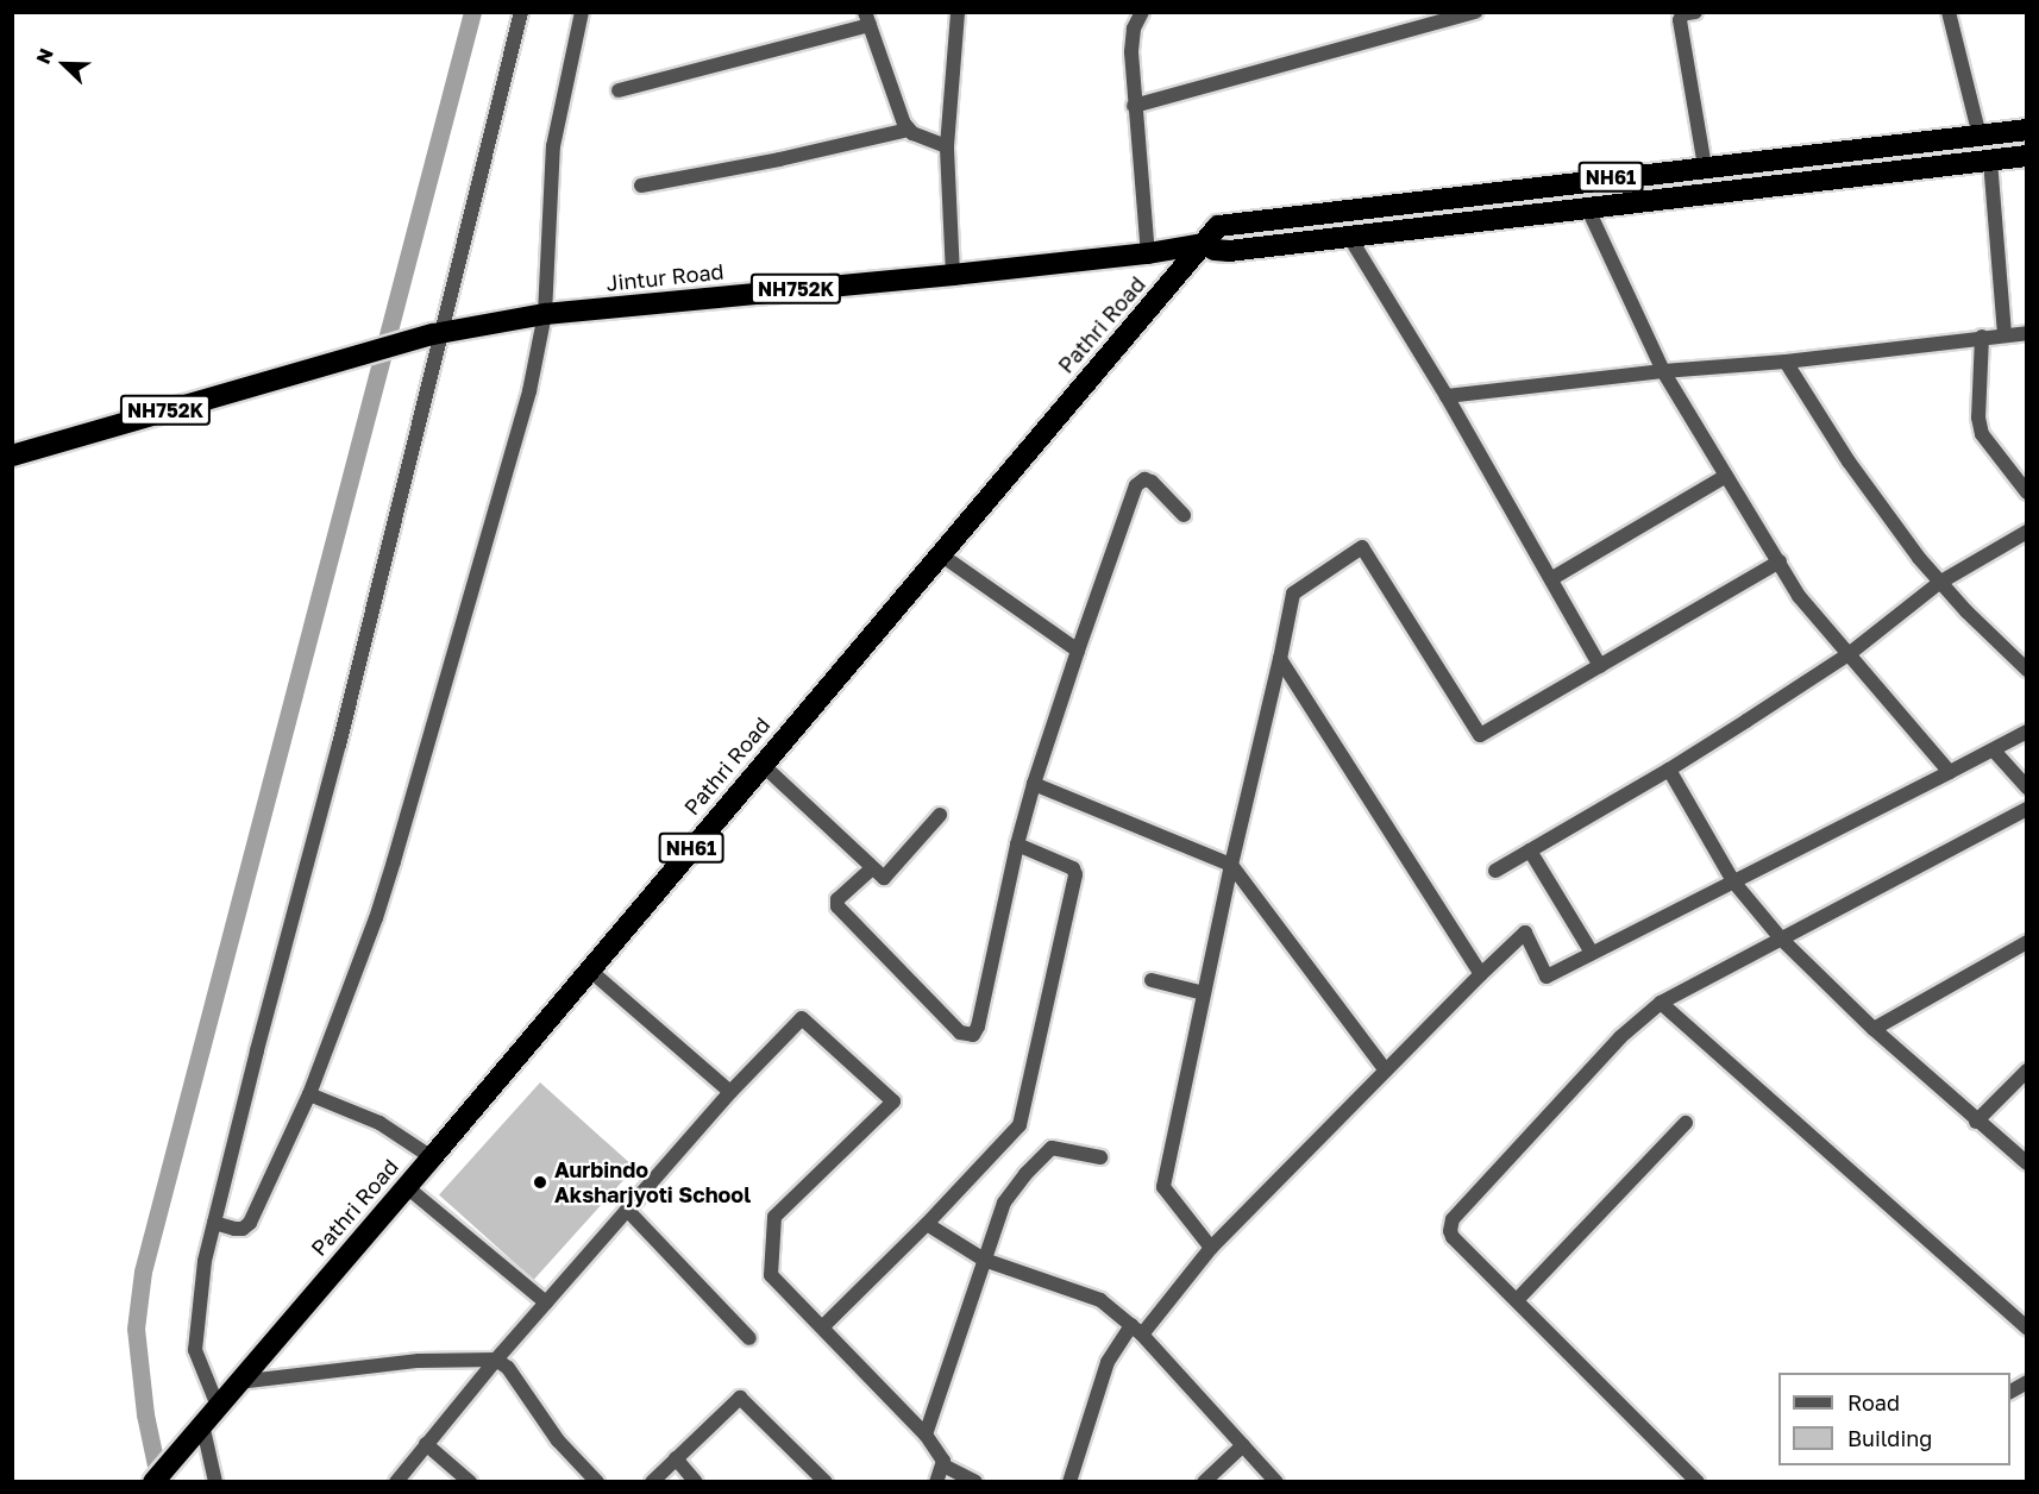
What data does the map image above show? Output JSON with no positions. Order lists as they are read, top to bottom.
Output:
{
  "streets": {
    "highway": [
      "NH61",
      "Jintur Road",
      "NH752K",
      "Pathri Road"
    ]
  },
  "crossings": [
    ["NH61", "NH752K"],
    ["NH61", "Pathri Road"],
    ["Jintur Road", "NH752K"],
    ["NH752K", "Pathri Road"]
  ],
  "places": ["Aurbindo Aksharjyoti School"],
  "legend": ["Road", "Building"],
  "north": "top left"
}
